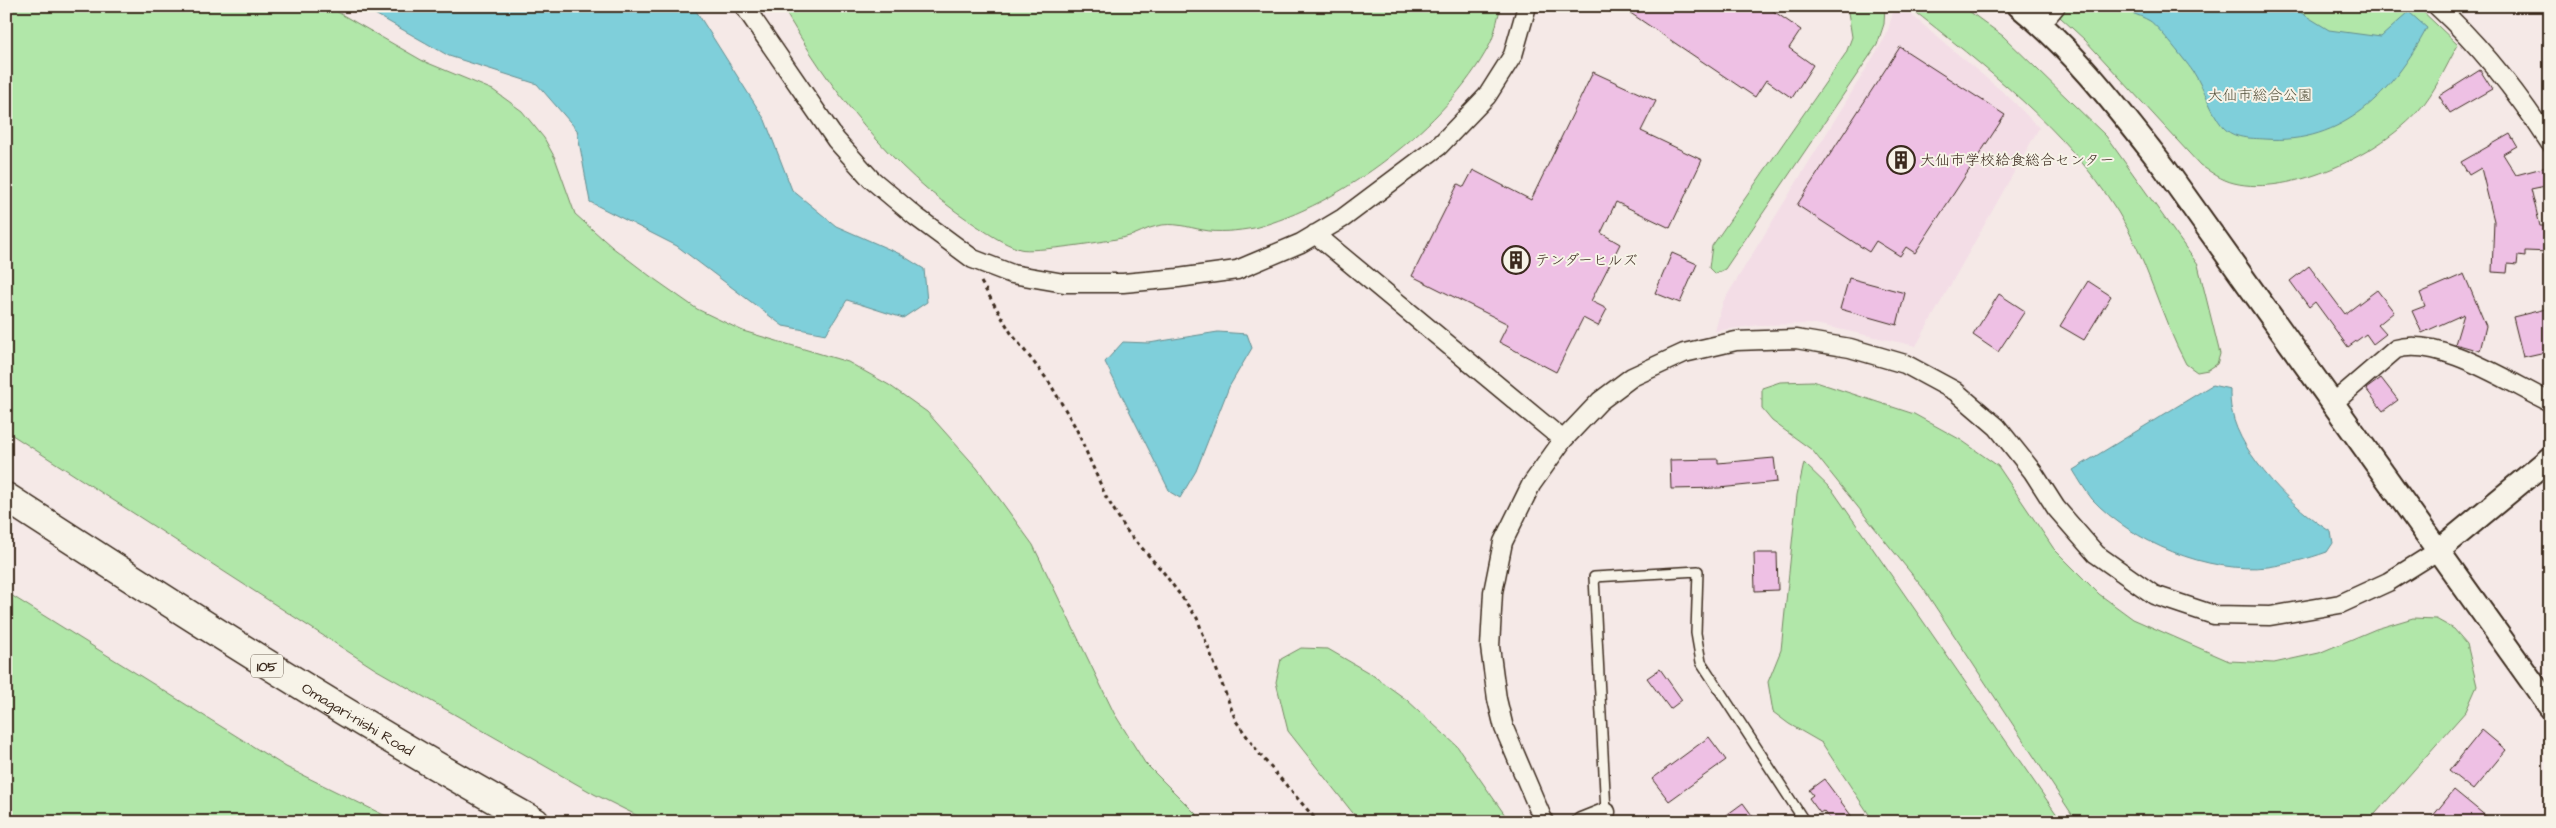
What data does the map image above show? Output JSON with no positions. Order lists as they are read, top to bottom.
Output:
{
  "streets": {
    "highway": ["105", "Omagari-nishi Road"]
  },
  "parks": ["大仙市総合公園"],
  "places": {
    "building": ["大仙市学校給食総合センター", "テンダーヒルズ"]
  }
}
